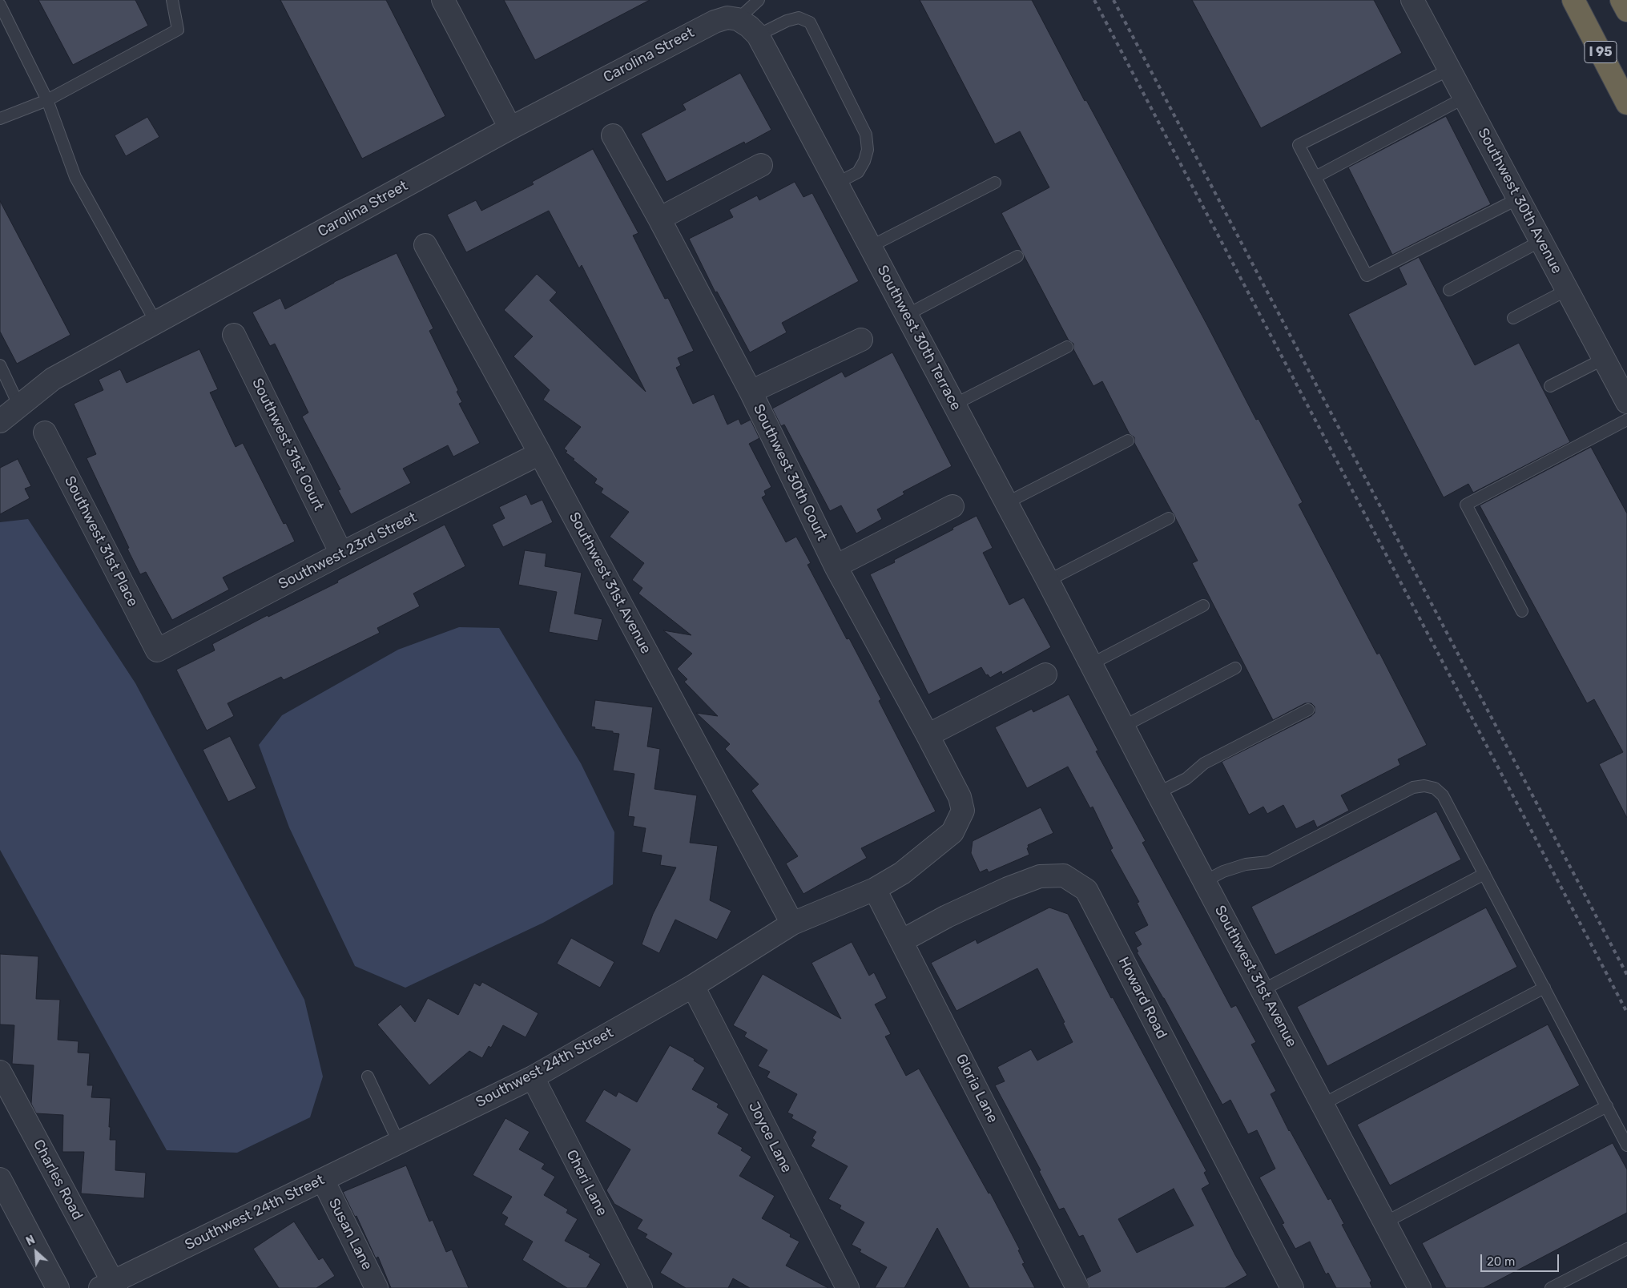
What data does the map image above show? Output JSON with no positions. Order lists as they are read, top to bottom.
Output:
{
  "streets": {
    "highway": ["I 95"],
    "street": [
      "Carolina Street",
      "Southwest 30th Avenue",
      "Southwest 30th Terrace",
      "Southwest 31st Court",
      "Southwest 30th Court",
      "Southwest 31st Place",
      "Southwest 23rd Street",
      "Southwest 31st Avenue",
      "Howard Road",
      "Southwest 24th Street",
      "Gloria Lane",
      "Joyce Lane",
      "Charles Road",
      "Cheri Lane",
      "Susan Lane"
    ]
  },
  "crossings": [
    ["Carolina Street", "Southwest 30th Terrace"],
    ["Southwest 30th Terrace", "Southwest 31st Avenue"],
    ["Southwest 31st Court", "Southwest 23rd Street"],
    ["Southwest 30th Court", "Southwest 24th Street"],
    ["Southwest 31st Place", "Southwest 23rd Street"],
    ["Southwest 23rd Street", "Southwest 31st Avenue"],
    ["Southwest 31st Avenue", "Southwest 24th Street"],
    ["Howard Road", "Gloria Lane"],
    ["Southwest 24th Street", "Gloria Lane"],
    ["Southwest 24th Street", "Joyce Lane"],
    ["Southwest 24th Street", "Charles Road"],
    ["Southwest 24th Street", "Cheri Lane"],
    ["Southwest 24th Street", "Susan Lane"]
  ],
  "scale_bar": "20 m",
  "north": "top left"
}
